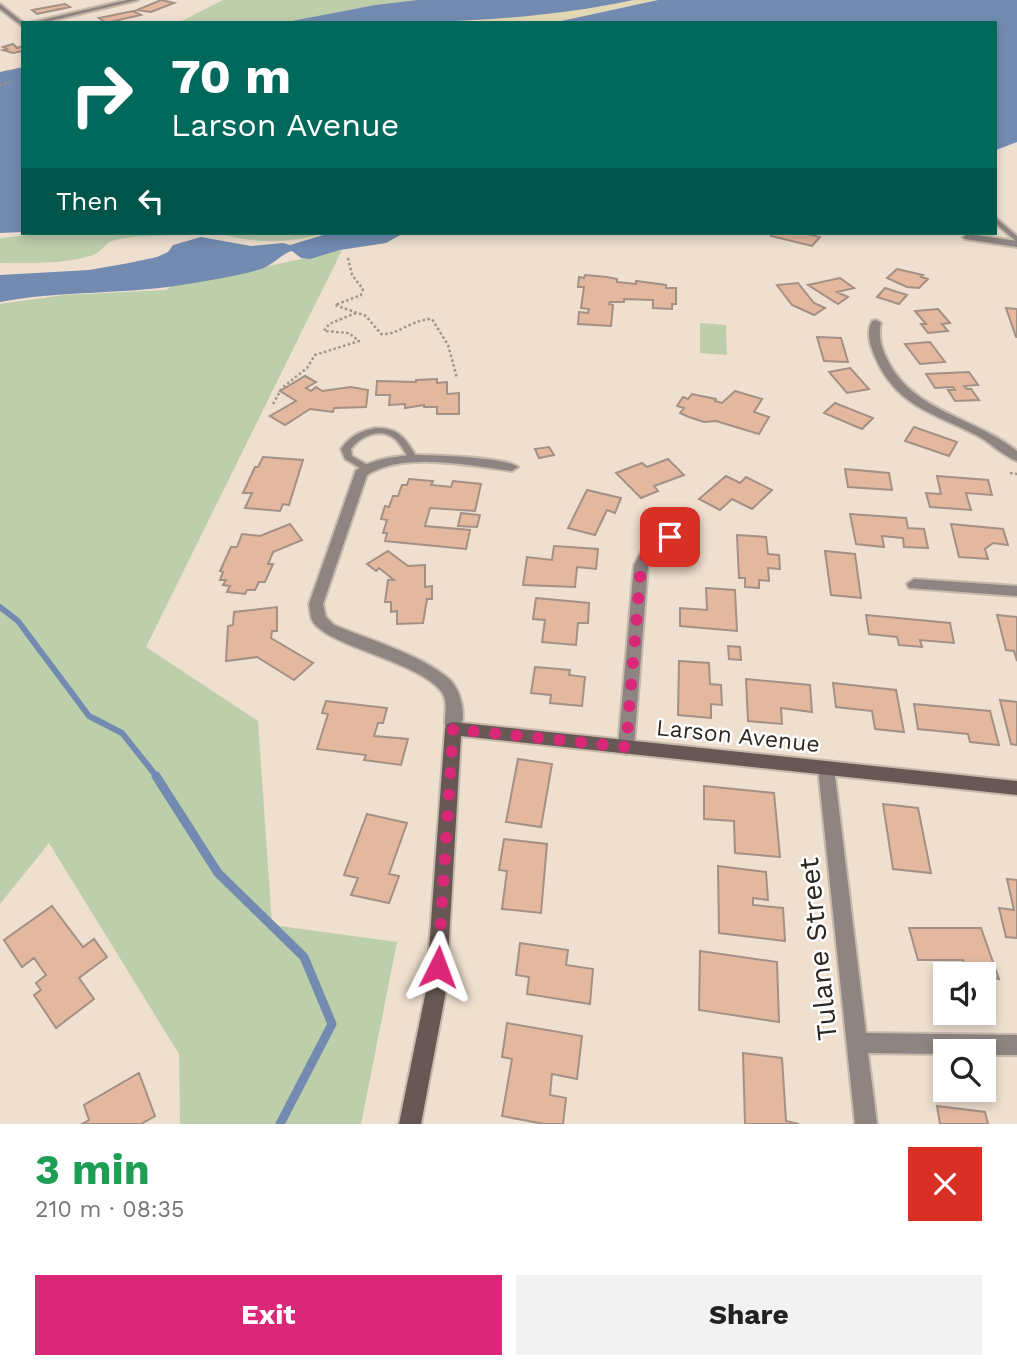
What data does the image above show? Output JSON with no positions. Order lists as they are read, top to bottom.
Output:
{
  "streets": {
    "street": ["Larson Avenue", "Tulane Street"]
  },
  "crossings": [
    ["Larson Avenue", "Tulane Street"]
  ],
  "page": {
    "turn": ["70 m", "Larson Avenue"],
    "then": "Then",
    "heading": ["3 min", "210 m · 08:35"],
    "buttons": ["Exit", "Share"]
  }
}
